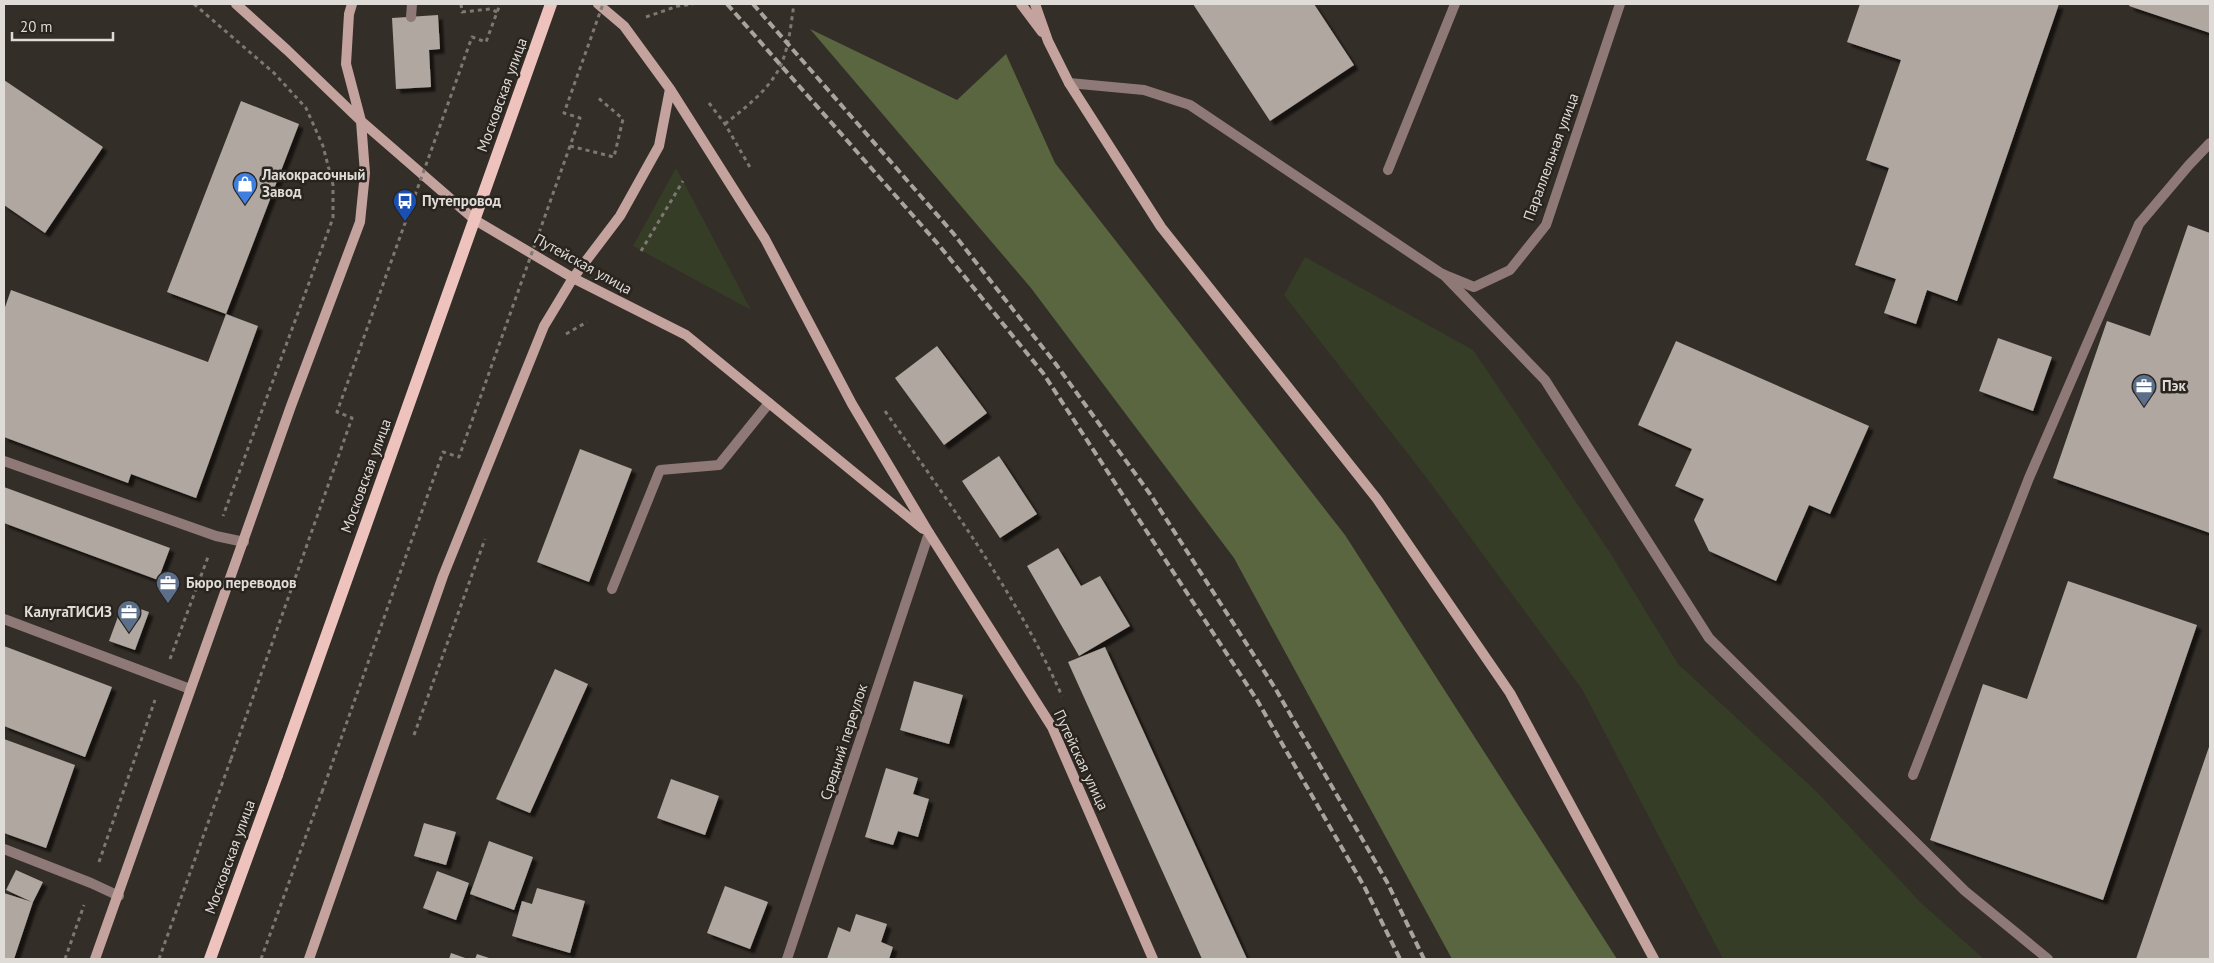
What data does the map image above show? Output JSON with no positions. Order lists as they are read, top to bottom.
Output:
{
  "streets": {
    "main road": ["Московская улица", "Путейская улица"],
    "street": ["Параллельная улица", "Средний переулок"]
  },
  "crossings": [
    ["Путейская улица", "Средний переулок"]
  ],
  "places": {
    "shop": ["Лакокрасочный Завод"],
    "bus stop": ["Путепровод"],
    "office": ["Пэк", "Бюро переводов", "КалугаТИСИЗ"]
  },
  "scale_bar": "20 m"
}
